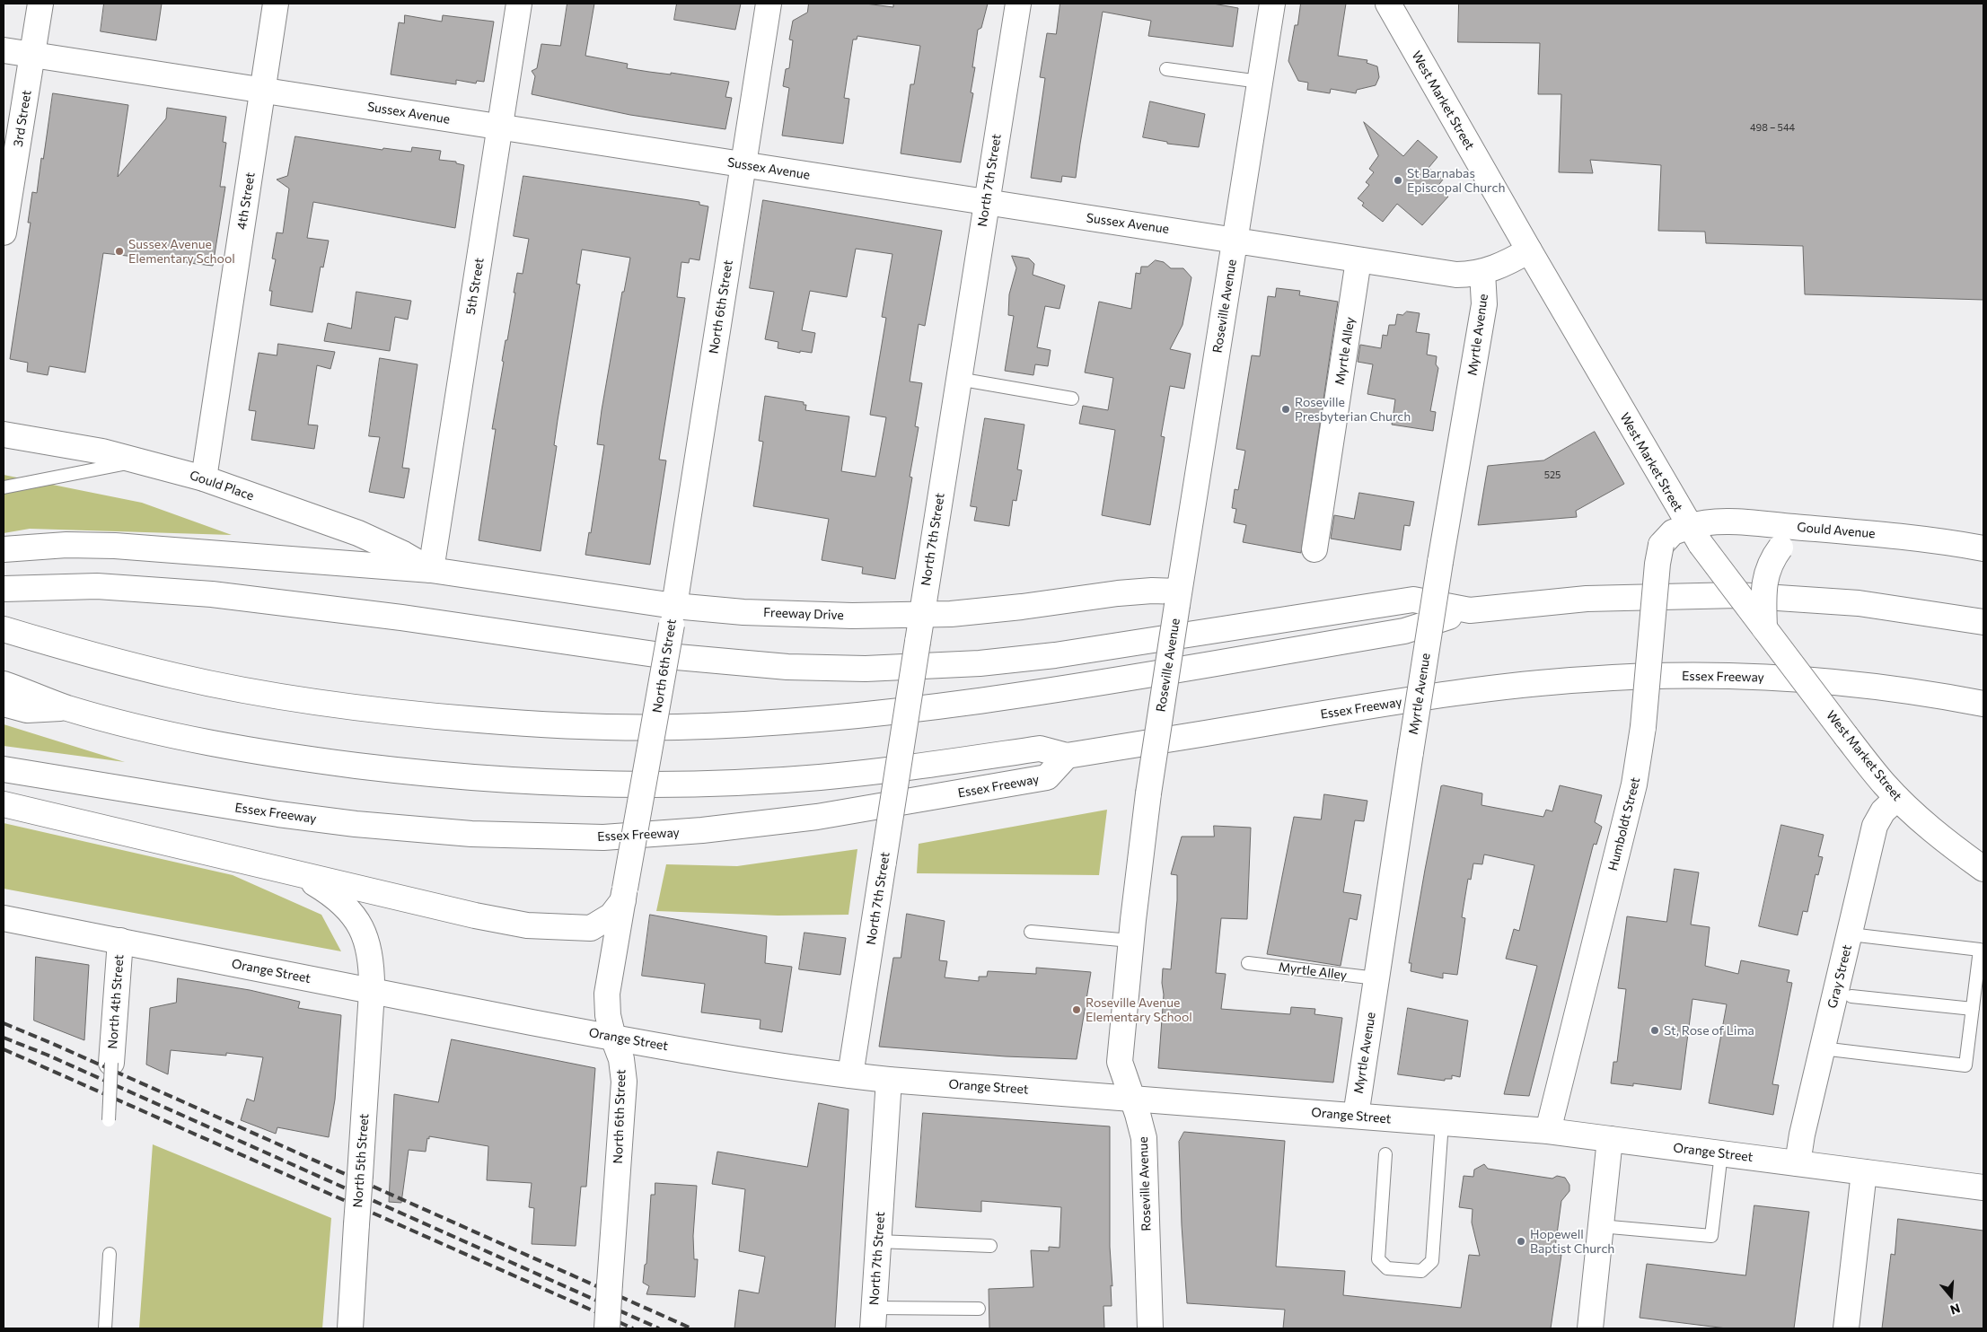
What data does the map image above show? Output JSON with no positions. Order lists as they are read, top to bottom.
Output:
{
  "streets": {
    "main road": [
      "West Market Street",
      "Sussex Avenue",
      "3rd Street",
      "North 7th Street",
      "4th Street",
      "5th Street",
      "Roseville Avenue",
      "North 6th Street",
      "Myrtle Avenue",
      "Myrtle Alley",
      "Gould Place",
      "Gould Avenue",
      "Freeway Drive",
      "Essex Freeway",
      "Humboldt Street",
      "Orange Street",
      "Gray Street",
      "North 4th Street",
      "North 5th Street"
    ]
  },
  "crossings": [
    ["West Market Street", "Sussex Avenue"],
    ["West Market Street", "Gould Avenue"],
    ["West Market Street", "Humboldt Street"],
    ["West Market Street", "Gray Street"],
    ["Sussex Avenue", "3rd Street"],
    ["Sussex Avenue", "North 7th Street"],
    ["Sussex Avenue", "4th Street"],
    ["Sussex Avenue", "5th Street"],
    ["Sussex Avenue", "Roseville Avenue"],
    ["Sussex Avenue", "North 6th Street"],
    ["Sussex Avenue", "Myrtle Avenue"],
    ["Sussex Avenue", "Myrtle Alley"],
    ["North 7th Street", "Freeway Drive"],
    ["North 7th Street", "Orange Street"],
    ["4th Street", "Gould Place"],
    ["5th Street", "Gould Place"],
    ["5th Street", "Freeway Drive"],
    ["Roseville Avenue", "Freeway Drive"],
    ["Roseville Avenue", "Orange Street"],
    ["North 6th Street", "Freeway Drive"],
    ["North 6th Street", "Orange Street"],
    ["Myrtle Avenue", "Myrtle Alley"],
    ["Myrtle Avenue", "Orange Street"],
    ["Gould Place", "Freeway Drive"],
    ["Gould Avenue", "Humboldt Street"],
    ["Humboldt Street", "Orange Street"],
    ["Orange Street", "Gray Street"],
    ["Orange Street", "North 4th Street"],
    ["Orange Street", "North 5th Street"]
  ],
  "places": [
    "St Barnabas Episcopal Church",
    "Sussex Avenue Elementary School",
    "Roseville Presbyterian Church",
    "Roseville Avenue Elementary School",
    "St, Rose of Lima",
    "Hopewell Baptist Church"
  ],
  "house_numbers": ["498 – 544", "525"],
  "north": "bottom"
}
